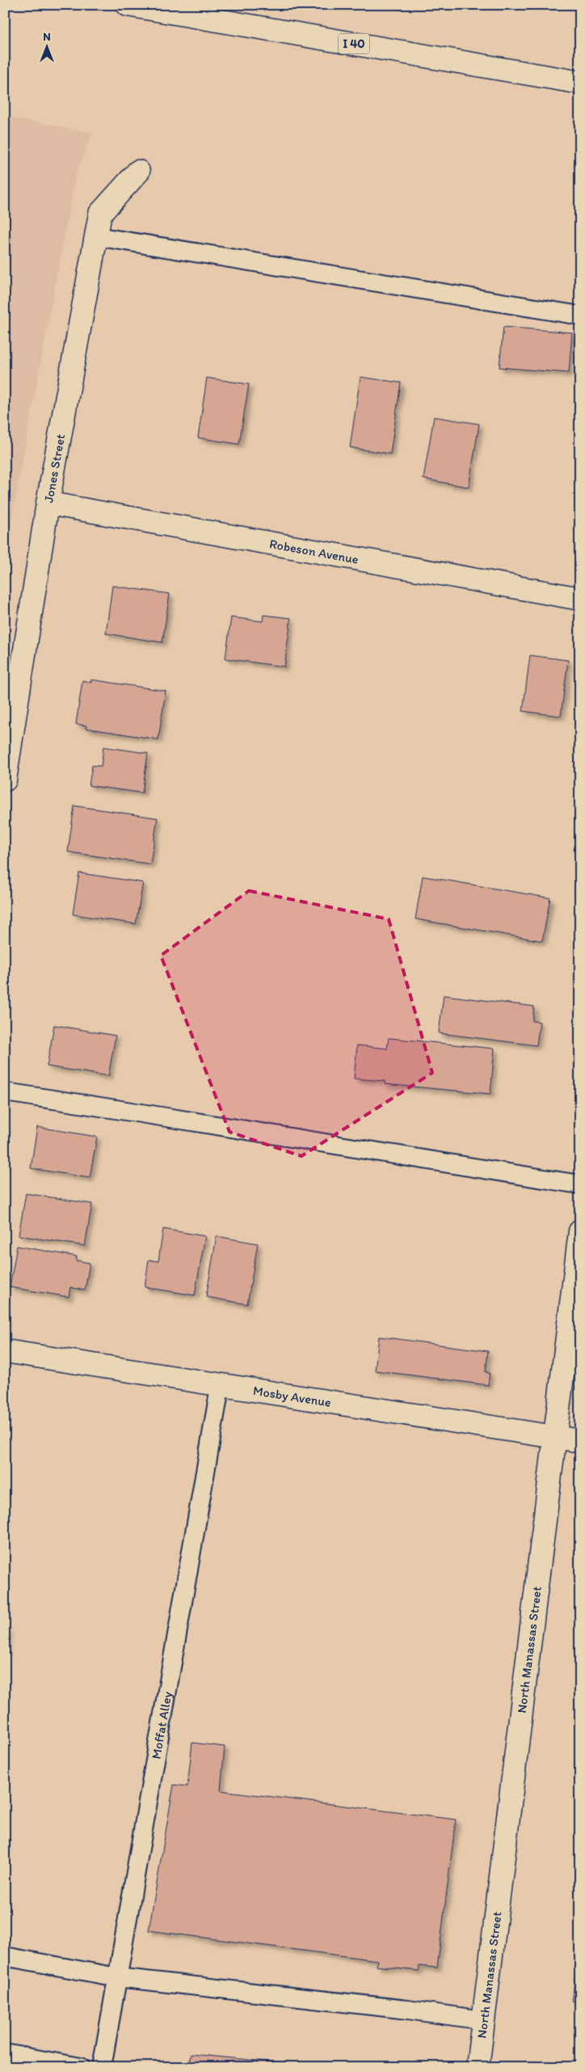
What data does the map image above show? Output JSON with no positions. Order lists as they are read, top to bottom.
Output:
{
  "streets": {
    "main road": [
      "I 40",
      "Jones Street",
      "Robeson Avenue",
      "Mosby Avenue",
      "North Manassas Street"
    ],
    "lane": ["Moffat Alley"]
  },
  "crossings": [
    ["Jones Street", "Robeson Avenue"],
    ["Mosby Avenue", "North Manassas Street"],
    ["Mosby Avenue", "Moffat Alley"]
  ],
  "north": "top"
}
